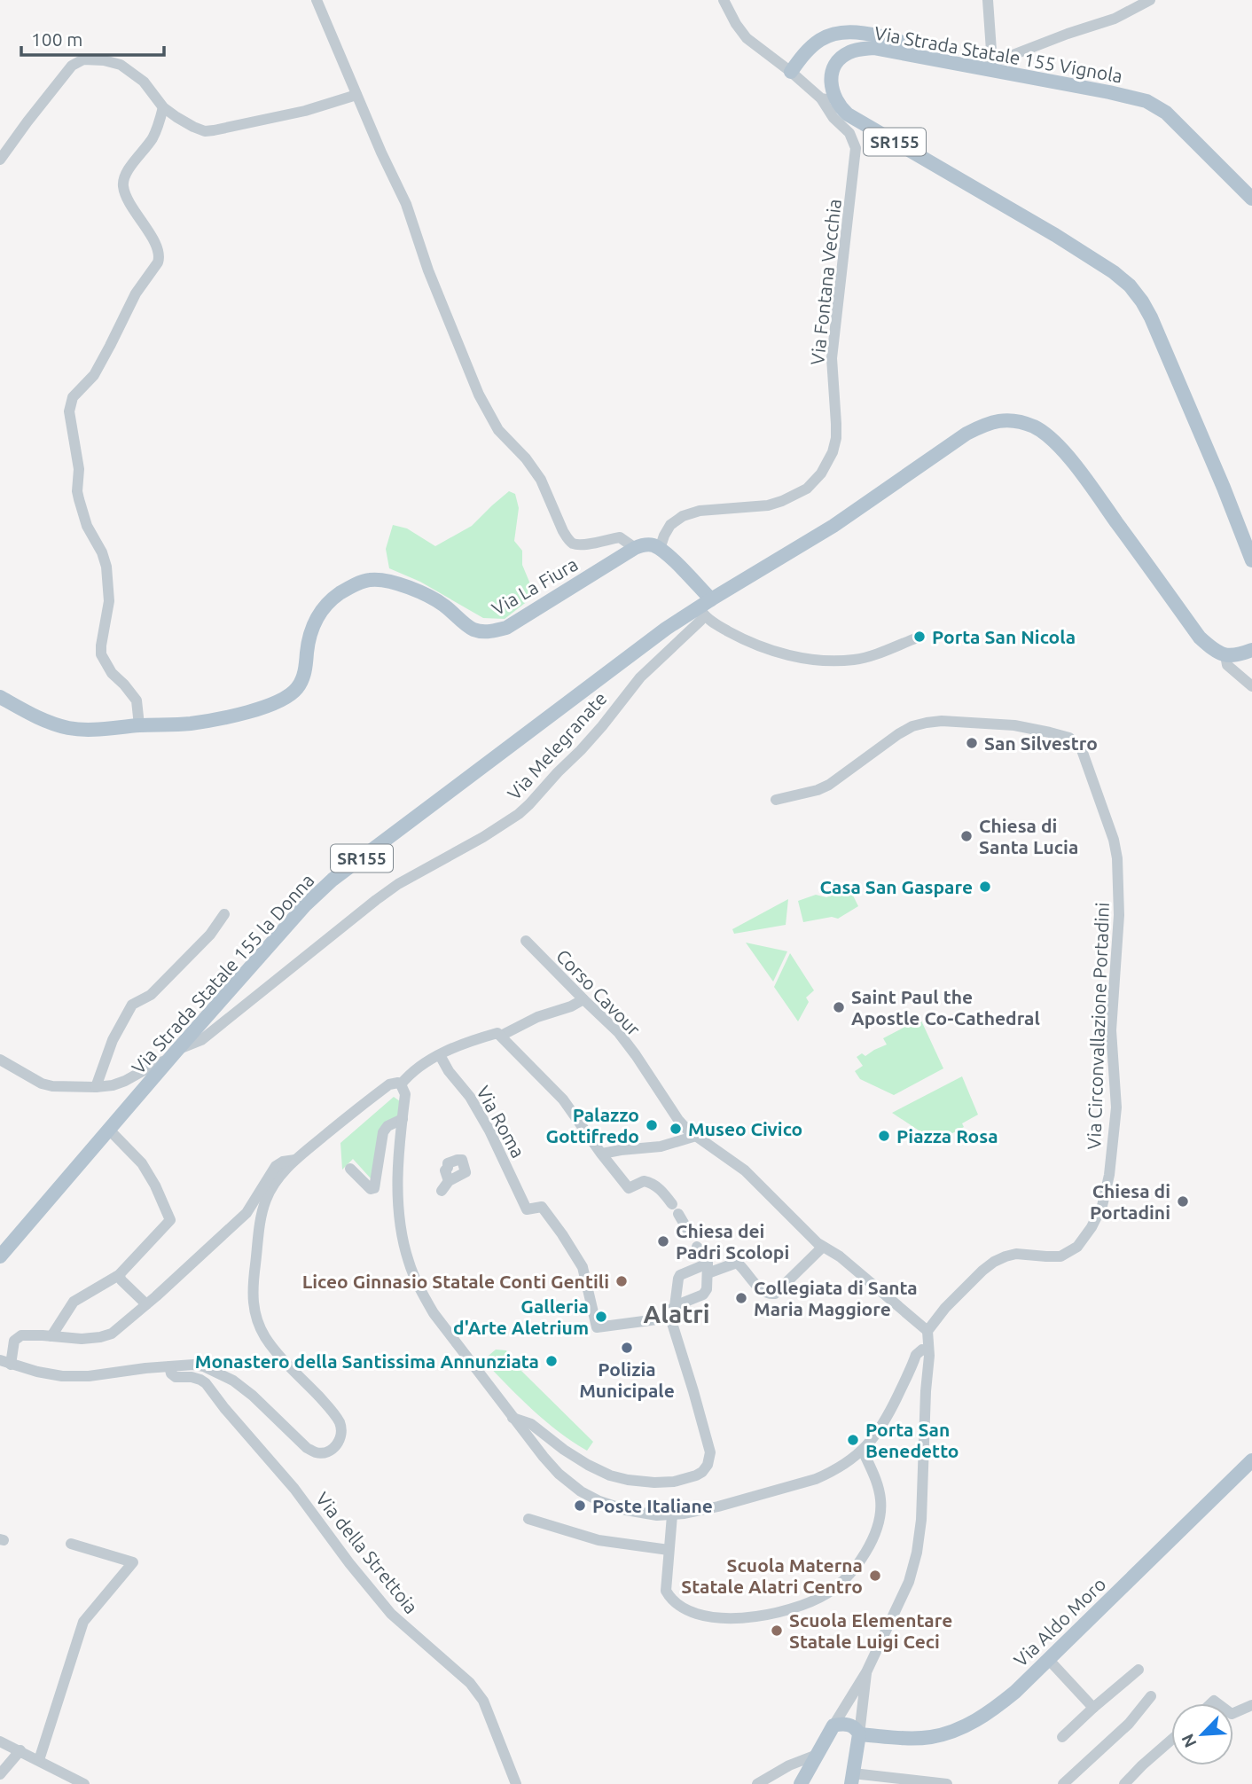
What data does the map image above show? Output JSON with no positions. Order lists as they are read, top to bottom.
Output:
{
  "streets": {
    "main road": [
      "Via Strada Statale 155 Vignola",
      "SR155",
      "Via La Fiura",
      "Via Strada Statale 155 la Donna",
      "Via Aldo Moro"
    ],
    "street": [
      "Via Fontana Vecchia",
      "Via Melegranate",
      "Corso Cavour",
      "Via Circonvallazione Portadini",
      "Via Roma",
      "Via della Strettoia"
    ]
  },
  "crossings": [
    ["Via Strada Statale 155 Vignola", "SR155"],
    ["Via Melegranate", "Via Strada Statale 155 la Donna"],
    ["Corso Cavour", "Via Circonvallazione Portadini"]
  ],
  "districts": ["Alatri"],
  "places": [
    "Porta San Nicola",
    "San Silvestro",
    "Chiesa di Santa Lucia",
    "Casa San Gaspare",
    "Saint Paul the Apostle Co-Cathedral",
    "Palazzo Gottifredo",
    "Museo Civico",
    "Piazza Rosa",
    "Chiesa di Portadini",
    "Chiesa dei Padri Scolopi",
    "Liceo Ginnasio Statale Conti Gentili",
    "Collegiata di Santa Maria Maggiore",
    "Galleria d'Arte Aletrium",
    "Polizia Municipale",
    "Monastero della Santissima Annunziata",
    "Porta San Benedetto",
    "Poste Italiane",
    "Scuola Materna Statale Alatri Centro",
    "Scuola Elementare Statale Luigi Ceci"
  ],
  "scale_bar": "100 m",
  "north": "bottom left"
}
